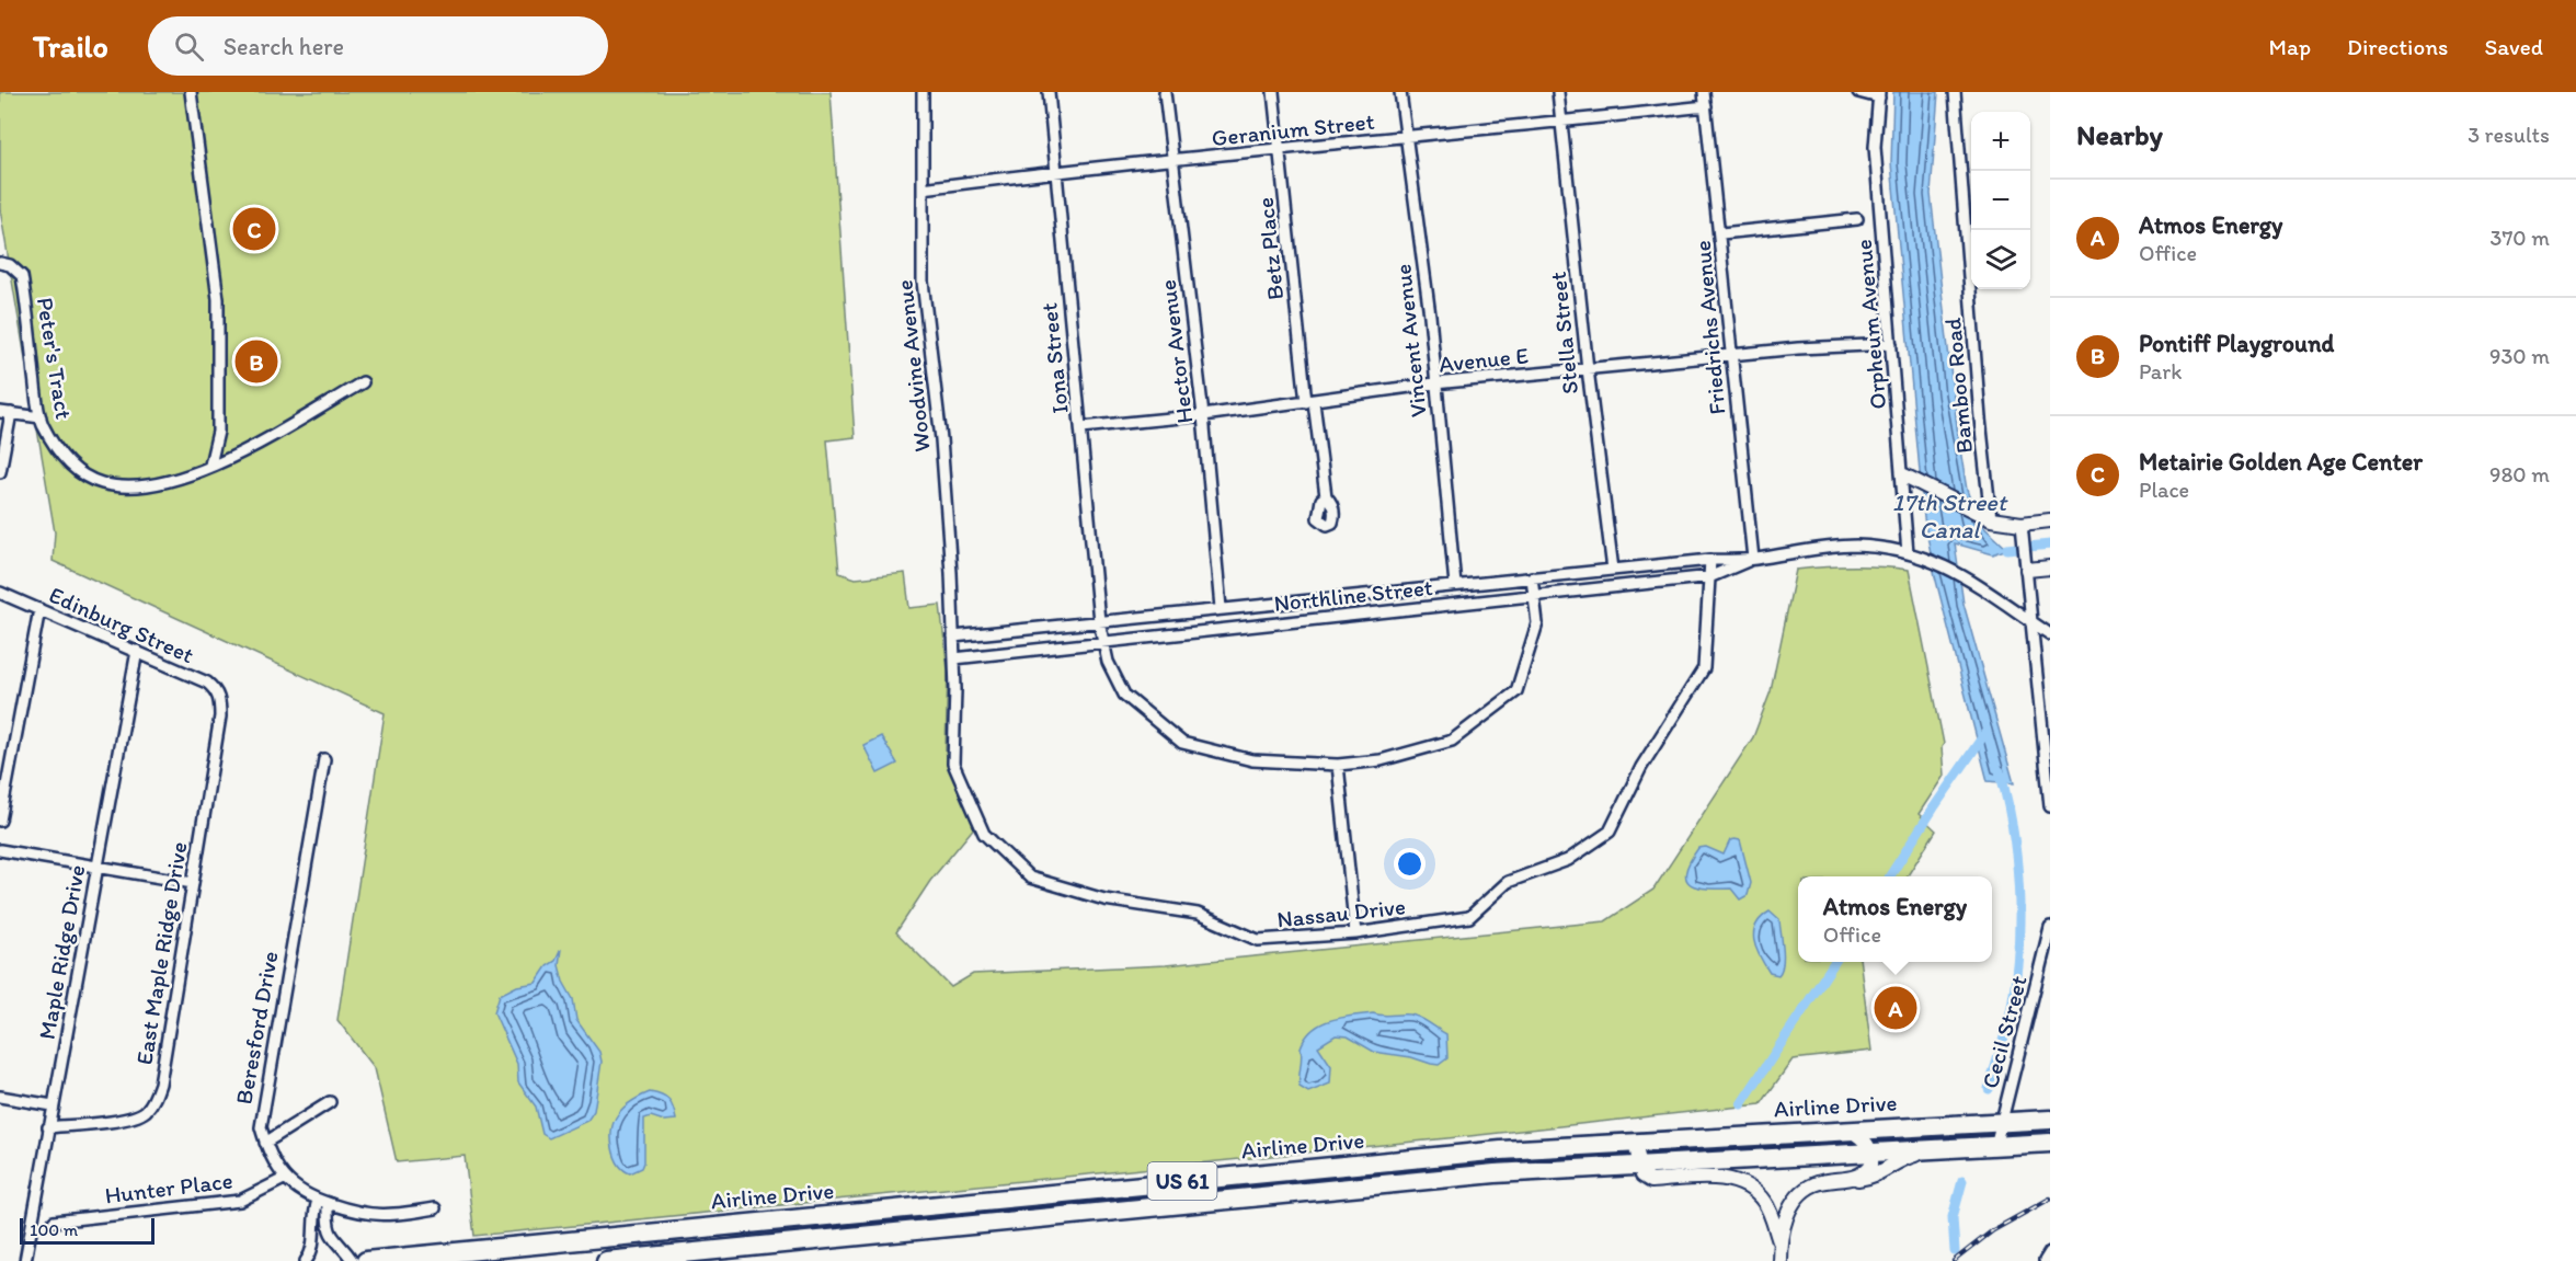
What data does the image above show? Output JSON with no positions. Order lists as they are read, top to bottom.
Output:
{
  "streets": {
    "highway": ["Airline Drive", "US 61"],
    "street": [
      "Geranium Street",
      "Betz Place",
      "Orpheum Avenue",
      "Friedrichs Avenue",
      "Stella Street",
      "Vincent Avenue",
      "Hector Avenue",
      "Peter's Tract",
      "Iona Street",
      "Avenue E",
      "Woodvine Avenue",
      "Bamboo Road",
      "Northline Street",
      "Edinburg Street",
      "Nassau Drive",
      "Maple Ridge Drive",
      "East Maple Ridge Drive",
      "Beresford Drive",
      "Cecil Street",
      "Hunter Place"
    ]
  },
  "crossings": [
    ["Geranium Street", "Betz Place"],
    ["Geranium Street", "Friedrichs Avenue"],
    ["Geranium Street", "Stella Street"],
    ["Geranium Street", "Vincent Avenue"],
    ["Geranium Street", "Hector Avenue"],
    ["Geranium Street", "Iona Street"],
    ["Geranium Street", "Woodvine Avenue"],
    ["Betz Place", "Avenue E"],
    ["Orpheum Avenue", "Avenue E"],
    ["Orpheum Avenue", "Northline Street"],
    ["Friedrichs Avenue", "Avenue E"],
    ["Friedrichs Avenue", "Northline Street"],
    ["Stella Street", "Avenue E"],
    ["Stella Street", "Northline Street"],
    ["Vincent Avenue", "Avenue E"],
    ["Vincent Avenue", "Northline Street"],
    ["Hector Avenue", "Avenue E"],
    ["Hector Avenue", "Northline Street"],
    ["Iona Street", "Avenue E"],
    ["Iona Street", "Northline Street"],
    ["Woodvine Avenue", "Northline Street"],
    ["Woodvine Avenue", "Nassau Drive"],
    ["Northline Street", "Nassau Drive"],
    ["Edinburg Street", "Maple Ridge Drive"],
    ["Edinburg Street", "East Maple Ridge Drive"],
    ["Maple Ridge Drive", "East Maple Ridge Drive"],
    ["Beresford Drive", "Hunter Place"],
    ["Cecil Street", "Airline Drive"]
  ],
  "water": ["17th Street Canal"],
  "scale_bar": "100 m",
  "page": {
    "header": "Trailo",
    "search": "Search here",
    "nav": ["Map", "Directions", "Saved"],
    "heading": ["Nearby", "3 results"],
    "map_buttons": ["+", "−"],
    "list": [
      {
        "mark": "A",
        "name": "Atmos Energy",
        "note": "Office",
        "value": "370 m"
      },
      {
        "mark": "B",
        "name": "Pontiff Playground",
        "note": "Park",
        "value": "930 m"
      },
      {
        "mark": "C",
        "name": "Metairie Golden Age Center",
        "note": "Place",
        "value": "980 m"
      }
    ],
    "pins": ["C", "B", "A"],
    "popup": ["Atmos Energy", "Office"],
    "scale": "100 m"
  }
}
